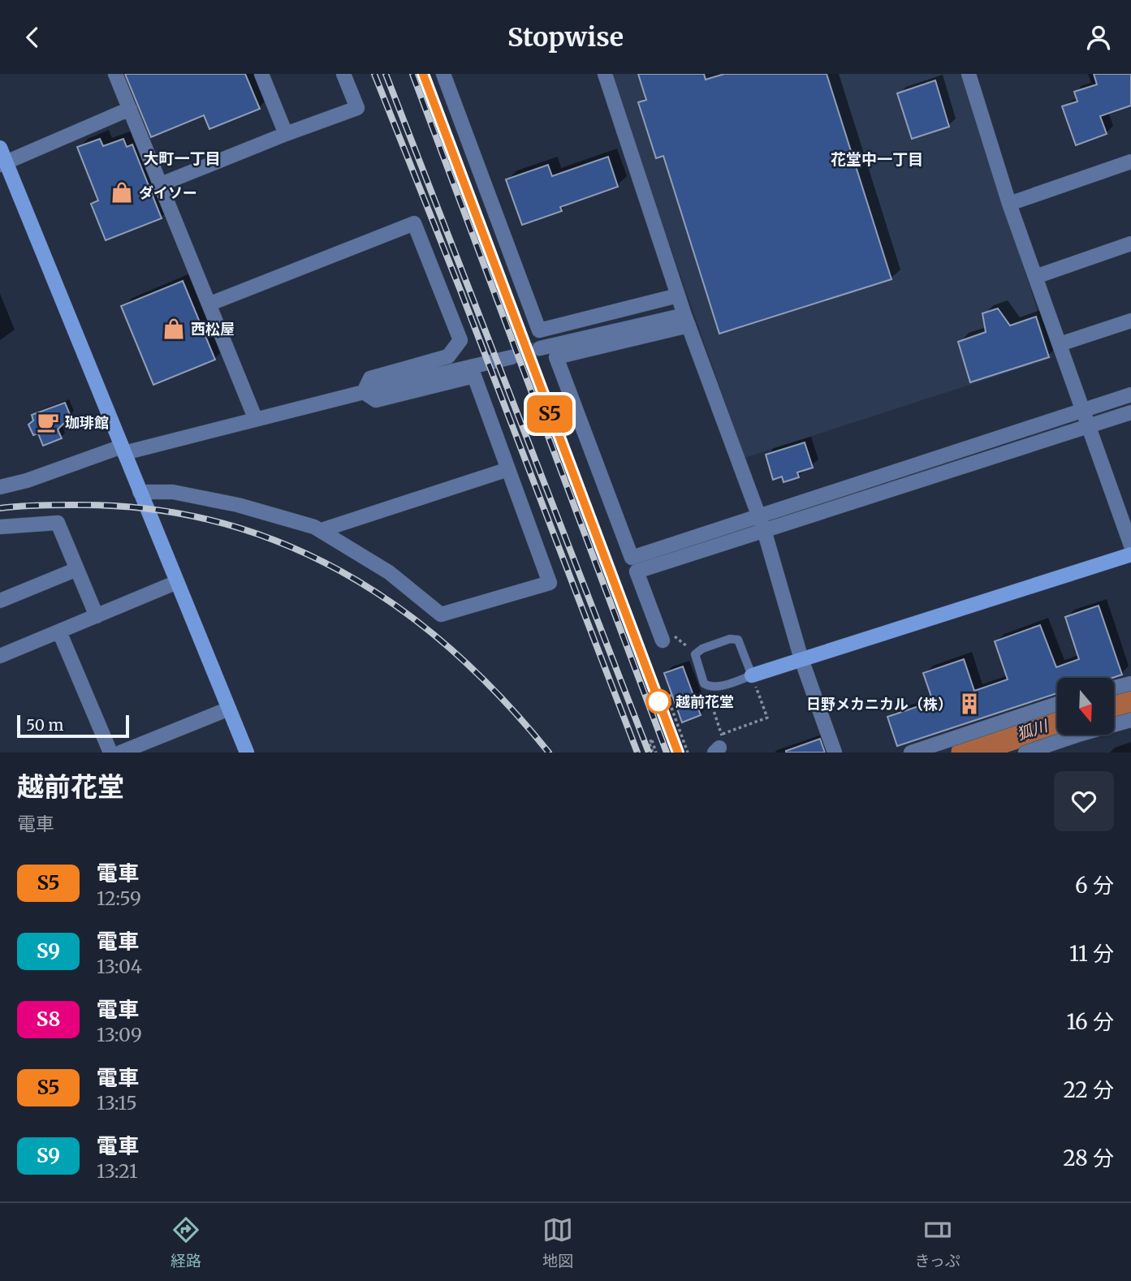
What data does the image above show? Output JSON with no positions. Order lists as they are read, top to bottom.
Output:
{
  "districts": ["大町一丁目", "花堂中一丁目"],
  "water": ["狐川"],
  "places": {
    "shop": ["ダイソー", "西松屋"],
    "cafe": ["珈琲館"],
    "other": ["越前花堂"],
    "building": ["日野メカニカル（株）"]
  },
  "scale_bar": "50 m",
  "north": "bottom",
  "page": {
    "header": "Stopwise",
    "on_map": "S5",
    "scale": "50 m",
    "heading": ["越前花堂", "電車"],
    "list": [
      {
        "mark": "S5",
        "name": "電車",
        "note": "12:59",
        "value": "6 分"
      },
      {
        "mark": "S9",
        "name": "電車",
        "note": "13:04",
        "value": "11 分"
      },
      {
        "mark": "S8",
        "name": "電車",
        "note": "13:09",
        "value": "16 分"
      },
      {
        "mark": "S5",
        "name": "電車",
        "note": "13:15",
        "value": "22 分"
      },
      {
        "mark": "S9",
        "name": "電車",
        "note": "13:21",
        "value": "28 分"
      }
    ],
    "tabs": ["経路", "地図", "きっぷ"]
  }
}
